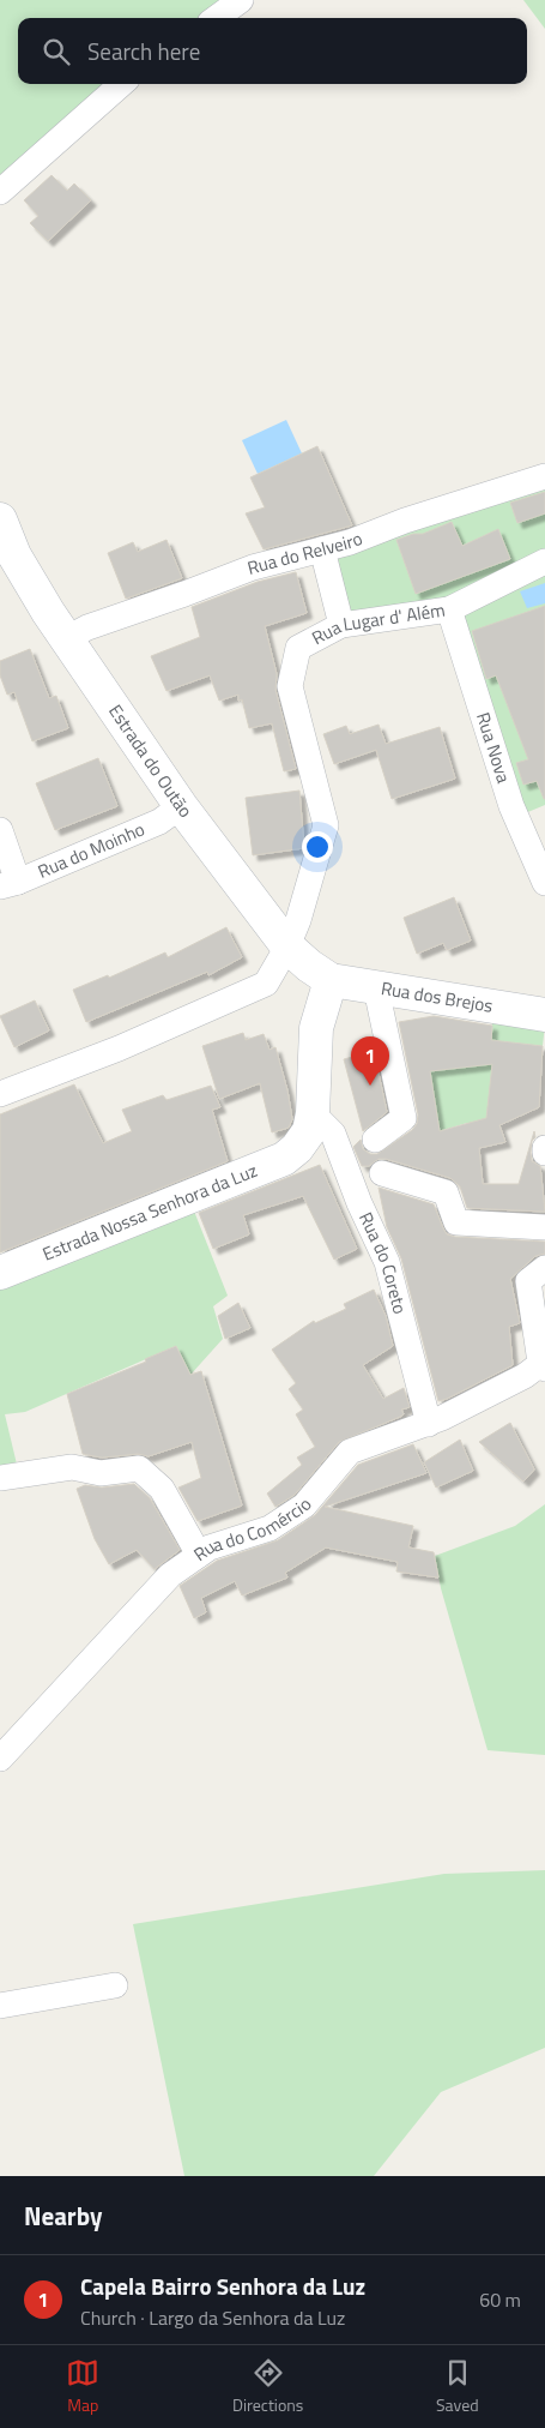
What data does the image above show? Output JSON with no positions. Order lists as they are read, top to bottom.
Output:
{
  "streets": {
    "street": [
      "Rua do Relveiro",
      "Rua Lugar d' Além",
      "Rua Nova",
      "Estrada do Outão",
      "Rua do Moinho",
      "Rua dos Brejos",
      "Estrada Nossa Senhora da Luz",
      "Rua do Coreto",
      "Rua do Comércio"
    ]
  },
  "crossings": [
    ["Rua do Relveiro", "Estrada do Outão"],
    ["Rua Lugar d' Além", "Rua Nova"],
    ["Rua Lugar d' Além", "Estrada do Outão"],
    ["Estrada do Outão", "Rua do Moinho"],
    ["Estrada do Outão", "Rua dos Brejos"],
    ["Estrada Nossa Senhora da Luz", "Rua do Coreto"],
    ["Rua do Coreto", "Rua do Comércio"]
  ],
  "page": {
    "search": "Search here",
    "pins": "1",
    "heading": "Nearby",
    "list": [
      {
        "mark": "1",
        "name": "Capela Bairro Senhora da Luz",
        "note": "Church · Largo da Senhora da Luz",
        "value": "60 m"
      }
    ],
    "nav": ["Map", "Directions", "Saved"]
  }
}
